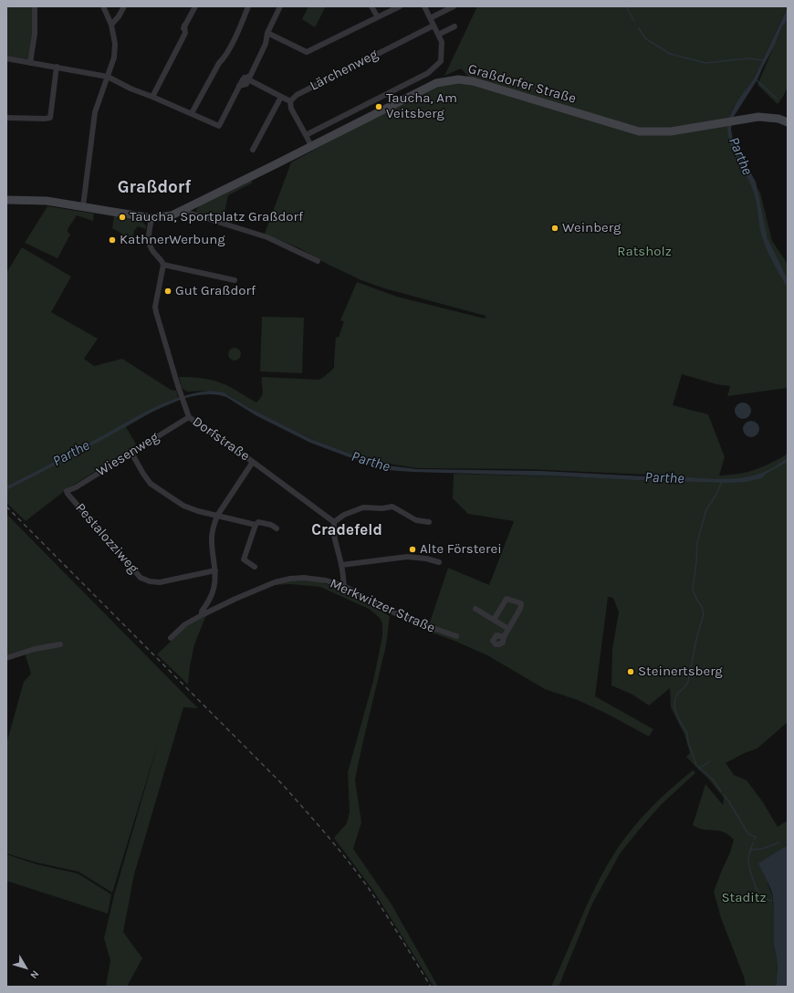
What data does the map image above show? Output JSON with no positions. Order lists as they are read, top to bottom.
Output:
{
  "streets": {
    "street": [
      "Lärchenweg",
      "Graßdorfer Straße",
      "Dorfstraße",
      "Wiesenweg",
      "Pestalozziweg",
      "Merkwitzer Straße"
    ]
  },
  "crossings": [
    ["Dorfstraße", "Wiesenweg"],
    ["Wiesenweg", "Pestalozziweg"]
  ],
  "districts": ["Graßdorf", "Cradefeld"],
  "water": ["Parthe"],
  "parks": ["Ratsholz", "Staditz"],
  "places": [
    "Taucha, Am Veitsberg",
    "Taucha, Sportplatz Graßdorf",
    "Weinberg",
    "KathnerWerbung",
    "Gut Graßdorf",
    "Alte Försterei",
    "Steinertsberg"
  ],
  "north": "bottom right"
}
